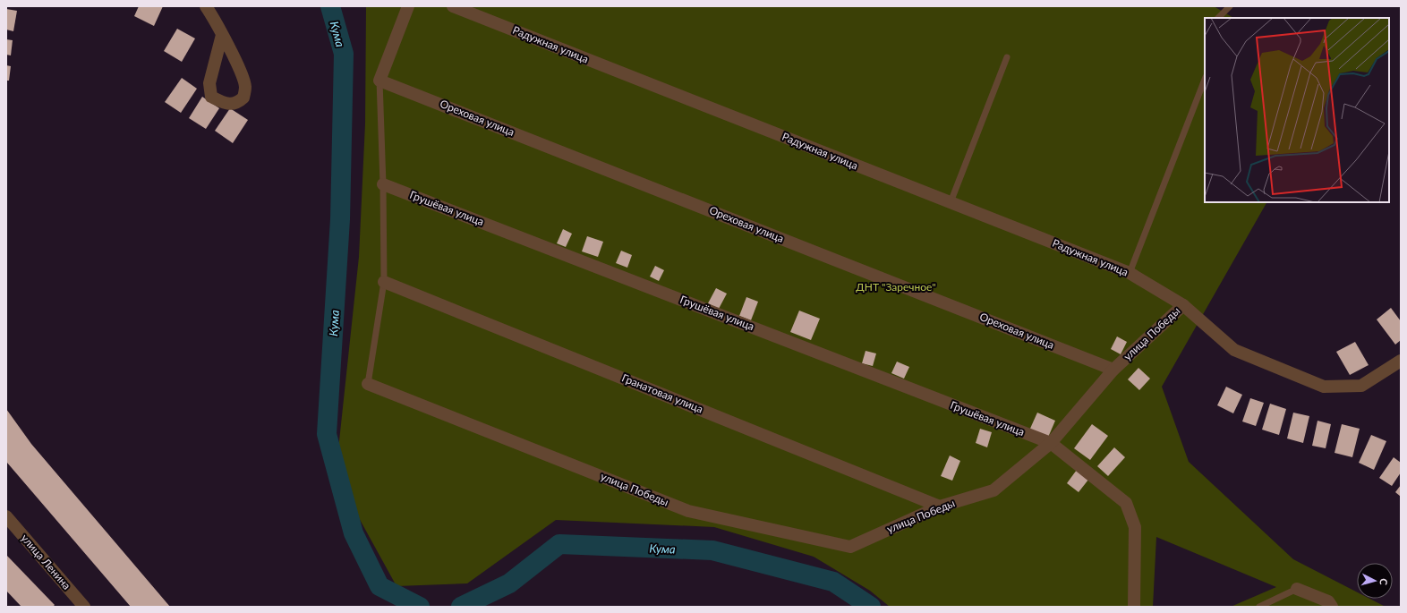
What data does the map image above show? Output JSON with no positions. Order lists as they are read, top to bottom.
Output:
{
  "streets": {
    "street": [
      "Радужная улица",
      "Ореховая улица",
      "Грушёвая улица",
      "улица Победы",
      "Гранатовая улица",
      "улица Ленина"
    ]
  },
  "crossings": [
    ["Радужная улица", "улица Победы"],
    ["Ореховая улица", "улица Победы"],
    ["Грушёвая улица", "улица Победы"],
    ["улица Победы", "Гранатовая улица"]
  ],
  "water": ["Кума"],
  "parks": ["ДНТ \"Заречное\""],
  "north": "right"
}
